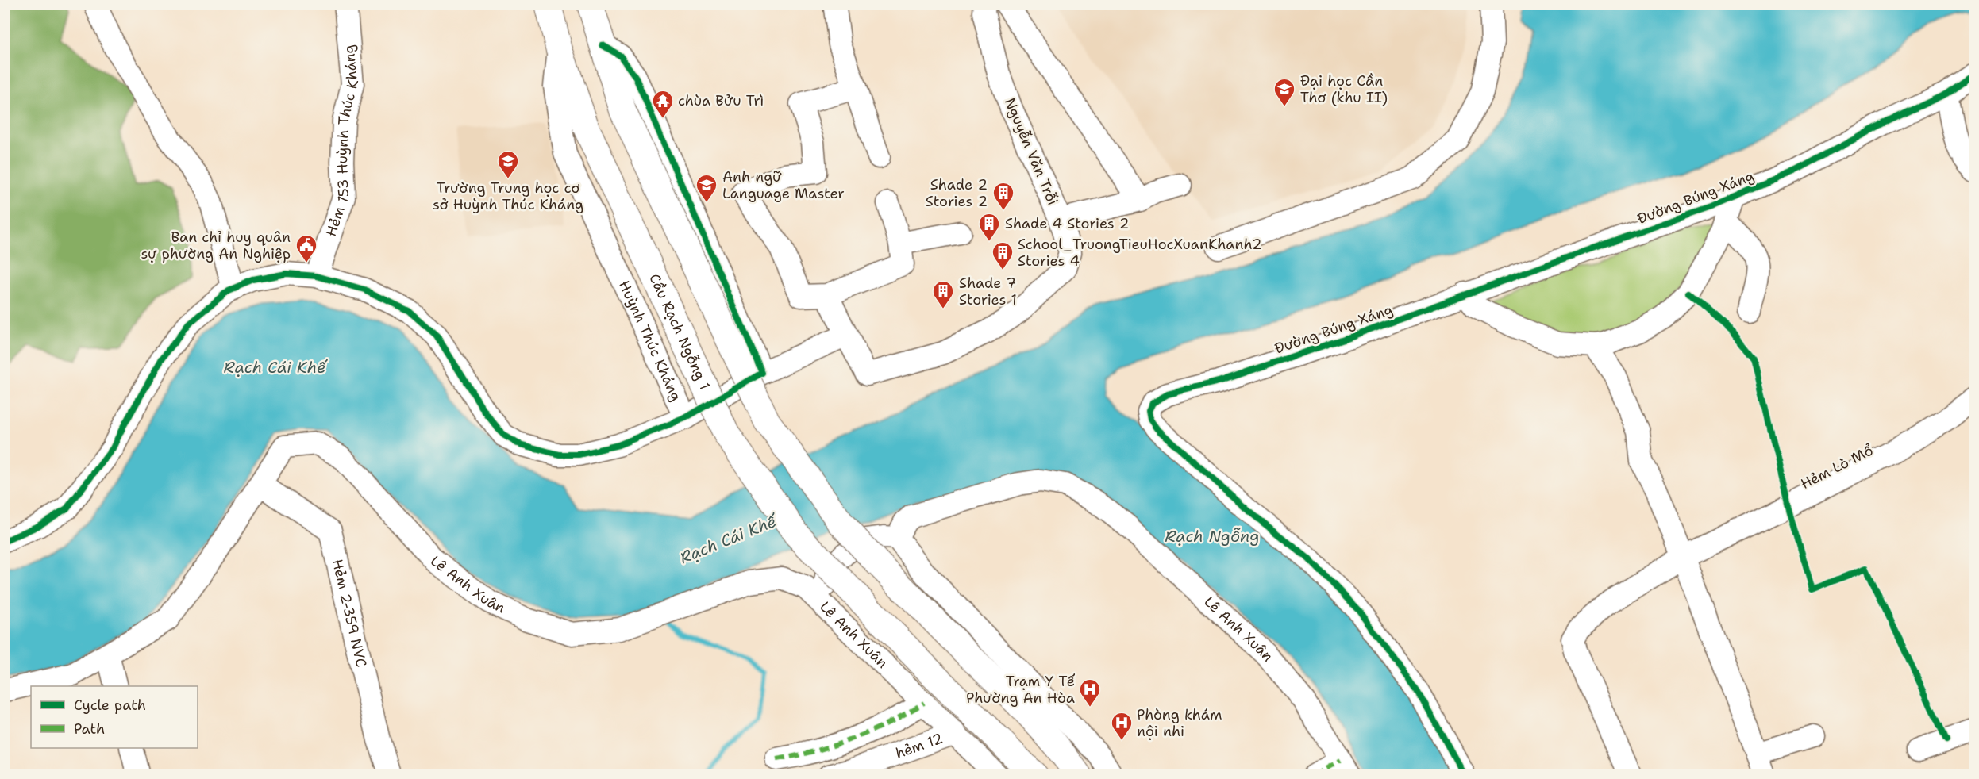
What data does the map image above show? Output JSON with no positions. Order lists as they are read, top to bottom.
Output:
{
  "streets": {
    "main road": ["Cầu Rạch Ngỗng 1"],
    "street": [
      "Hẻm 153 Huỳnh Thúc Kháng",
      "Nguyễn Văn Trỗi",
      "Đường Búng Xáng",
      "Huỳnh Thúc Kháng",
      "Hẻm Lò Mổ",
      "Lê Anh Xuân",
      "Hẻm 2-359 NVC",
      "hẻm 12"
    ]
  },
  "crossings": [
    ["Hẻm 153 Huỳnh Thúc Kháng", "Huỳnh Thúc Kháng"],
    ["Cầu Rạch Ngỗng 1", "Huỳnh Thúc Kháng"],
    ["Lê Anh Xuân", "Hẻm 2-359 NVC"],
    ["Lê Anh Xuân", "hẻm 12"]
  ],
  "water": ["Rạch Cái Khế", "Rạch Ngỗng"],
  "places": {
    "school or university": ["Đại học Cần Thơ (khu II)", "Trường Trung học cơ sở Huỳnh Thúc Kháng", "Anh ngữ Language Master"],
    "temple": ["chùa Bửu Trì"],
    "building": [
      "Shade 2 Stories 2",
      "Shade 4 Stories 2",
      "School_TruongTieuHocXuanKhanh2 Stories 4",
      "Shade 7 Stories 1"
    ],
    "public building": ["Ban chỉ huy quân sự phường An Nghiệp"],
    "hospital": ["Trạm Y Tế Phường An Hòa", "Phòng khám nội nhi"]
  },
  "legend": ["Cycle path", "Path"]
}
